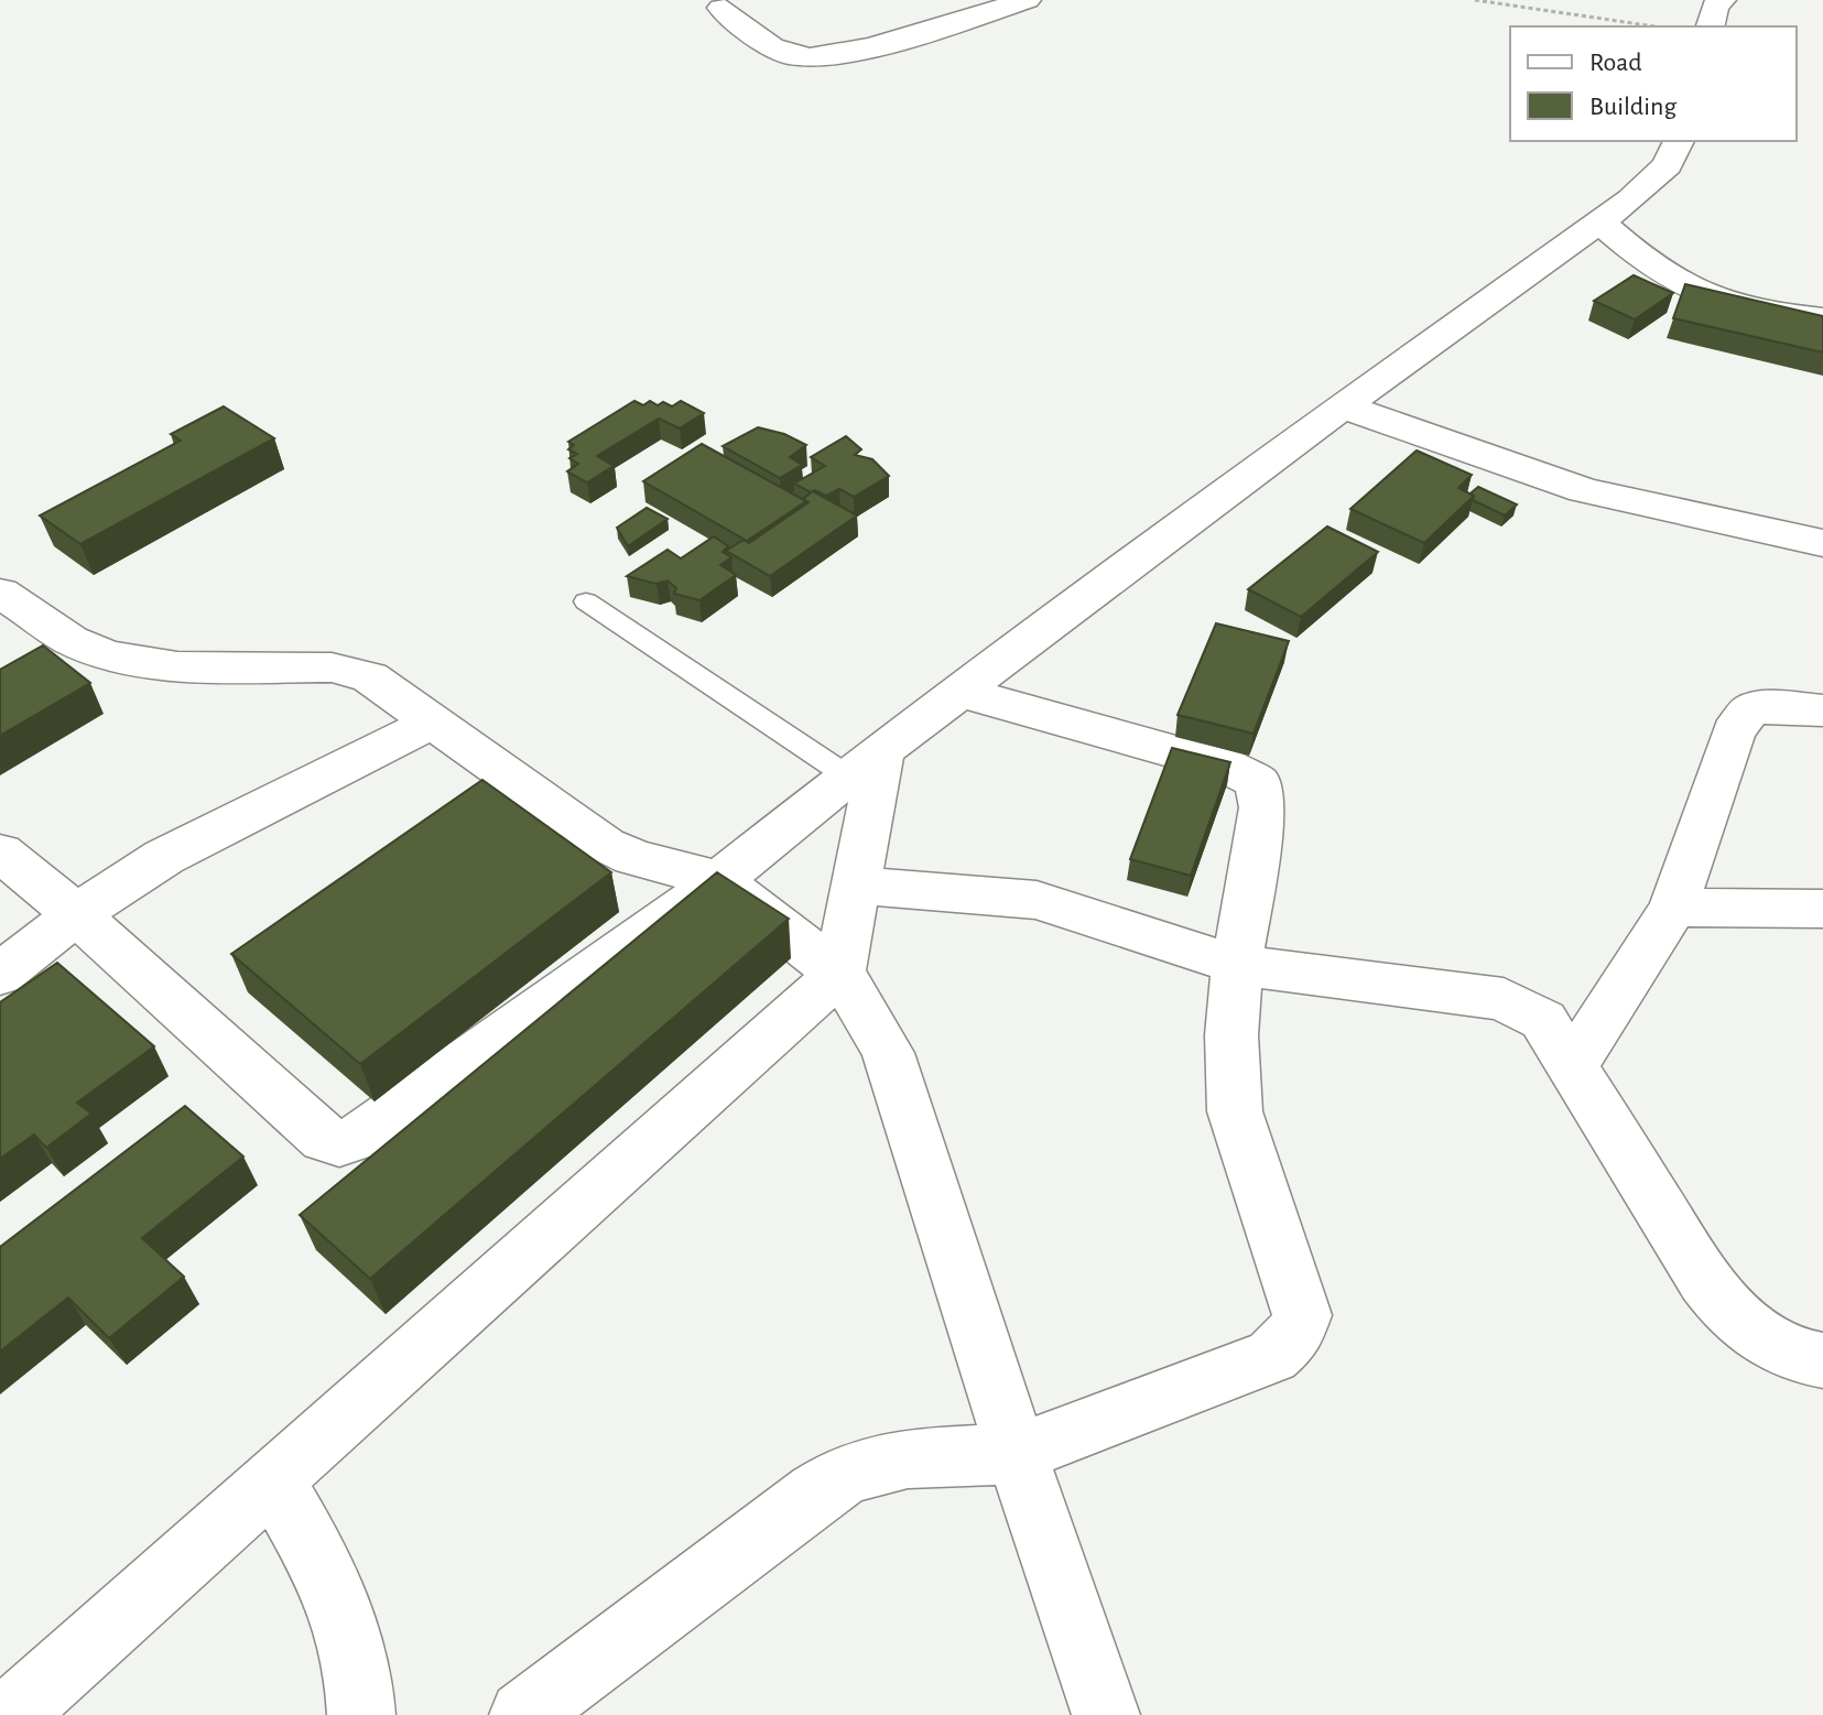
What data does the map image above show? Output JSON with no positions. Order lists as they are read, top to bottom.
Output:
{
  "legend": ["Road", "Building"]
}
